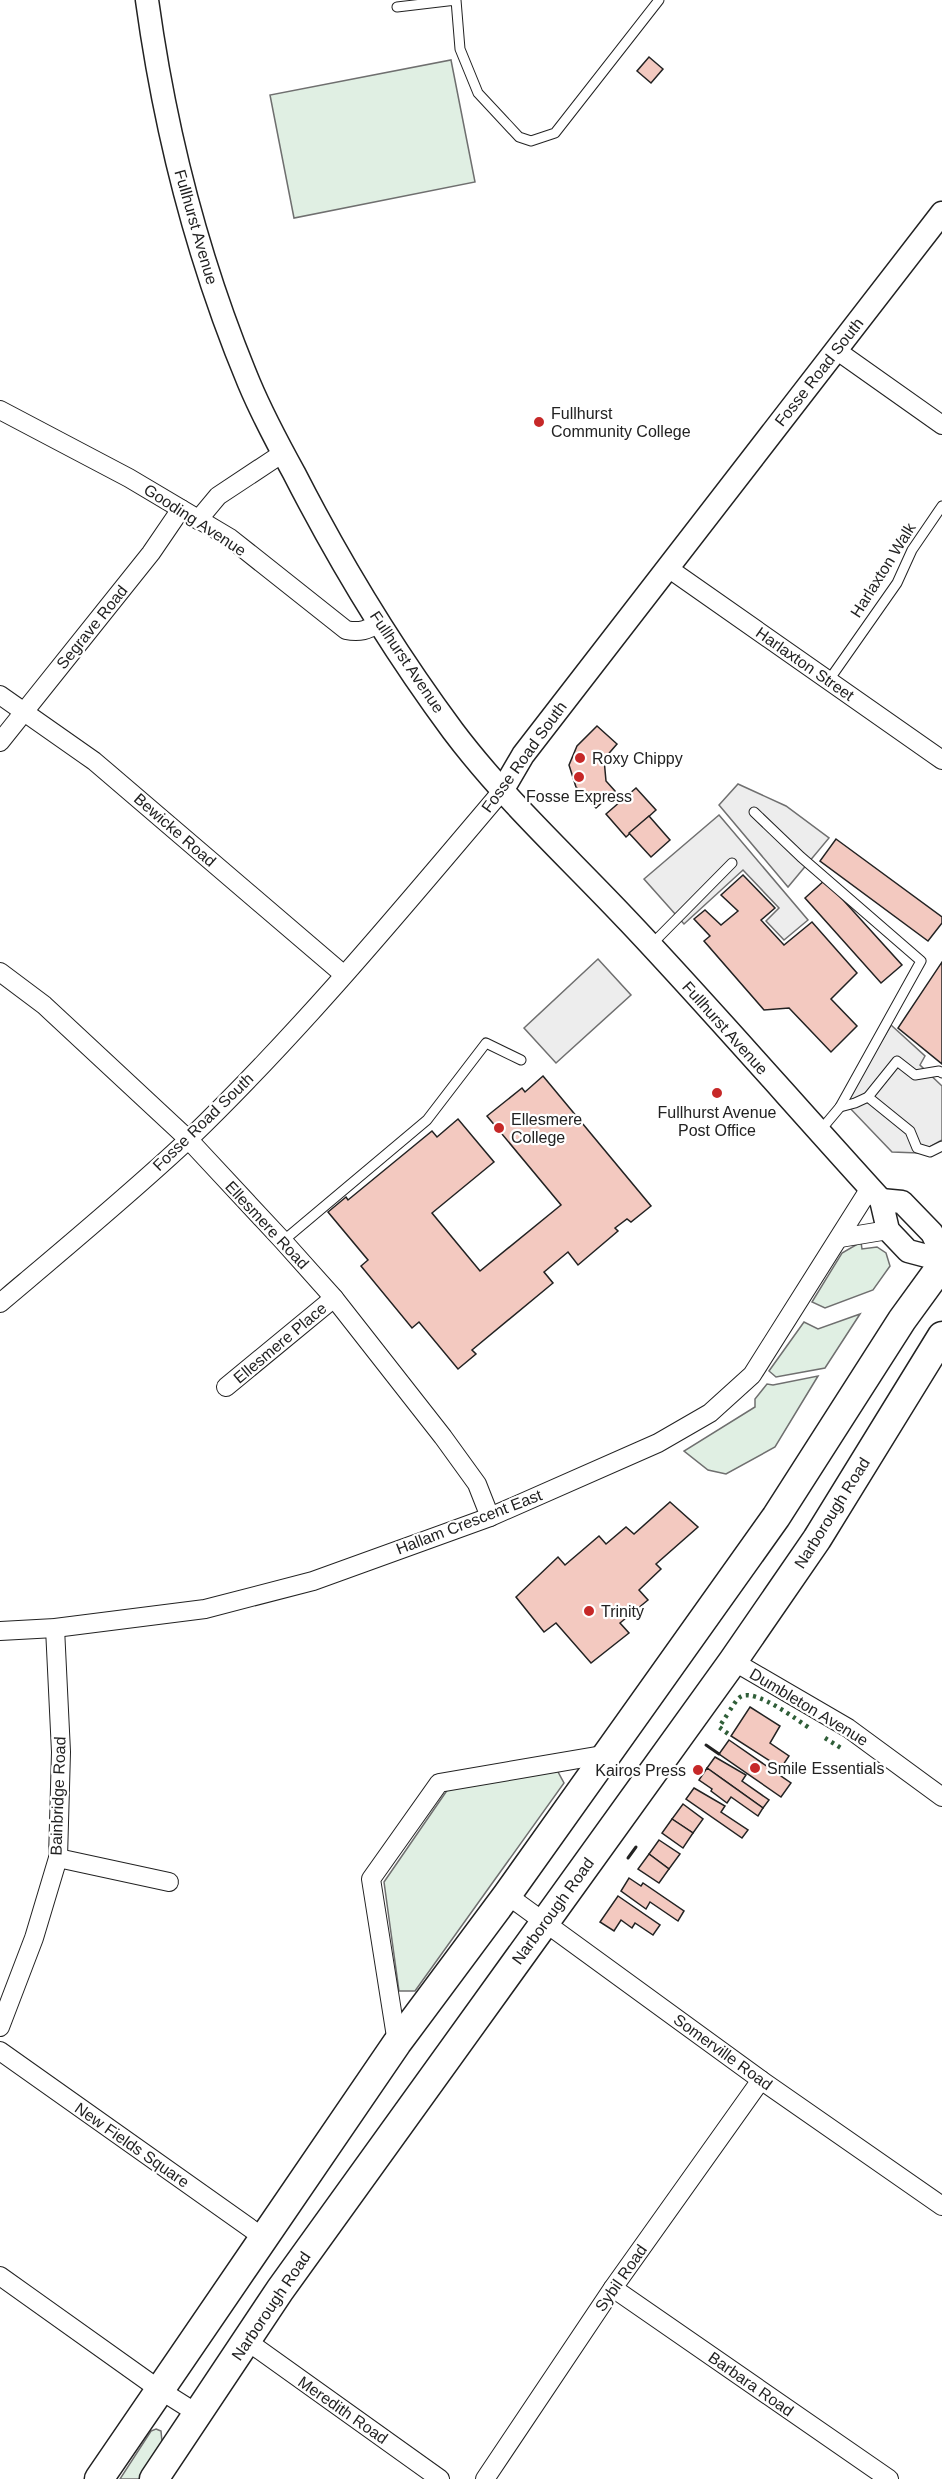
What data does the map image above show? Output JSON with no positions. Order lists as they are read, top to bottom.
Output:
{
  "streets": {
    "main road": ["Narborough Road"],
    "street": [
      "Fullhurst Avenue",
      "Fosse Road South",
      "Gooding Avenue",
      "Segrave Road",
      "Harlaxton Street",
      "Bewicke Road",
      "Ellesmere Road",
      "Ellesmere Place",
      "Hallam Crescent East",
      "Dumbleton Avenue",
      "Bainbridge Road",
      "Somerville Road",
      "New Fields Square",
      "Sybil Road",
      "Barbara Road",
      "Meredith Road"
    ],
    "lane": ["Harlaxton Walk"]
  },
  "crossings": [
    ["Fullhurst Avenue", "Fosse Road South"],
    ["Fullhurst Avenue", "Gooding Avenue"],
    ["Fullhurst Avenue", "Hallam Crescent East"],
    ["Fosse Road South", "Harlaxton Street"],
    ["Fosse Road South", "Bewicke Road"],
    ["Fosse Road South", "Ellesmere Road"],
    ["Gooding Avenue", "Segrave Road"],
    ["Harlaxton Walk", "Harlaxton Street"],
    ["Segrave Road", "Bewicke Road"],
    ["Ellesmere Road", "Ellesmere Place"],
    ["Ellesmere Road", "Hallam Crescent East"],
    ["Narborough Road", "Dumbleton Avenue"],
    ["Narborough Road", "Somerville Road"],
    ["Narborough Road", "Meredith Road"],
    ["Hallam Crescent East", "Bainbridge Road"],
    ["Somerville Road", "Sybil Road"],
    ["Sybil Road", "Barbara Road"]
  ],
  "places": [
    "Fullhurst Community College",
    "Roxy Chippy",
    "Fosse Express",
    "Fullhurst Avenue Post Office",
    "Ellesmere College",
    "Trinity",
    "Smile Essentials",
    "Kairos Press"
  ]
}
